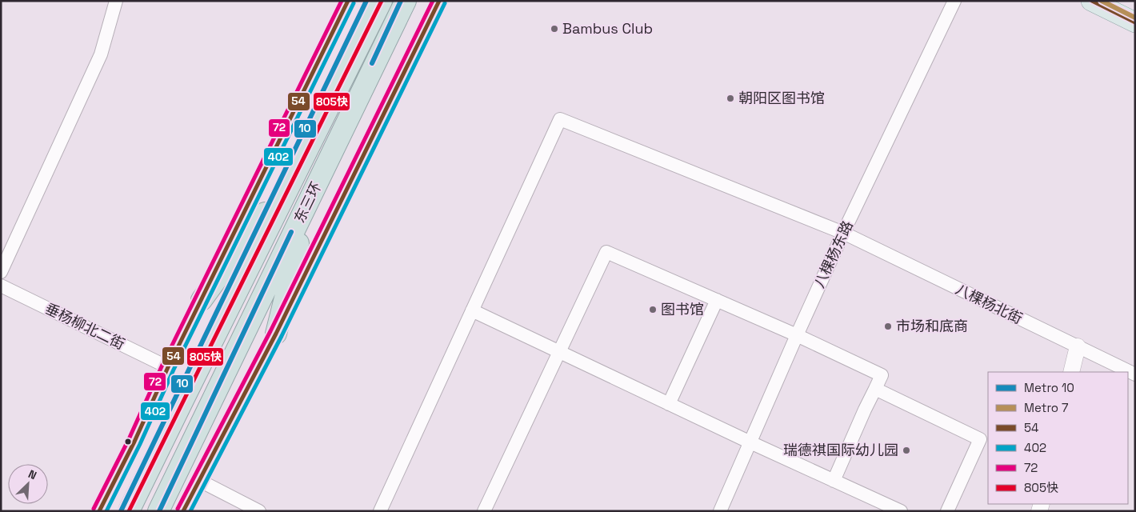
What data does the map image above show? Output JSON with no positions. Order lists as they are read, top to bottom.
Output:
{
  "streets": {
    "highway": ["东三环"],
    "street": ["八棵杨东路", "八棵杨北街", "垂杨柳北二街"]
  },
  "crossings": [
    ["八棵杨东路", "八棵杨北街"]
  ],
  "places": [
    "Bambus Club",
    "朝阳区图书馆",
    "图书馆",
    "市场和底商",
    "瑞德祺国际幼儿园"
  ],
  "lines": [
    "metro line 10",
    "metro line 7",
    "transit line 54",
    "transit line 72",
    "transit line 805快",
    "transit line 402"
  ],
  "legend": [
    "Metro 10",
    "Metro 7",
    "54",
    "402",
    "72",
    "805快"
  ],
  "north": "top right"
}
